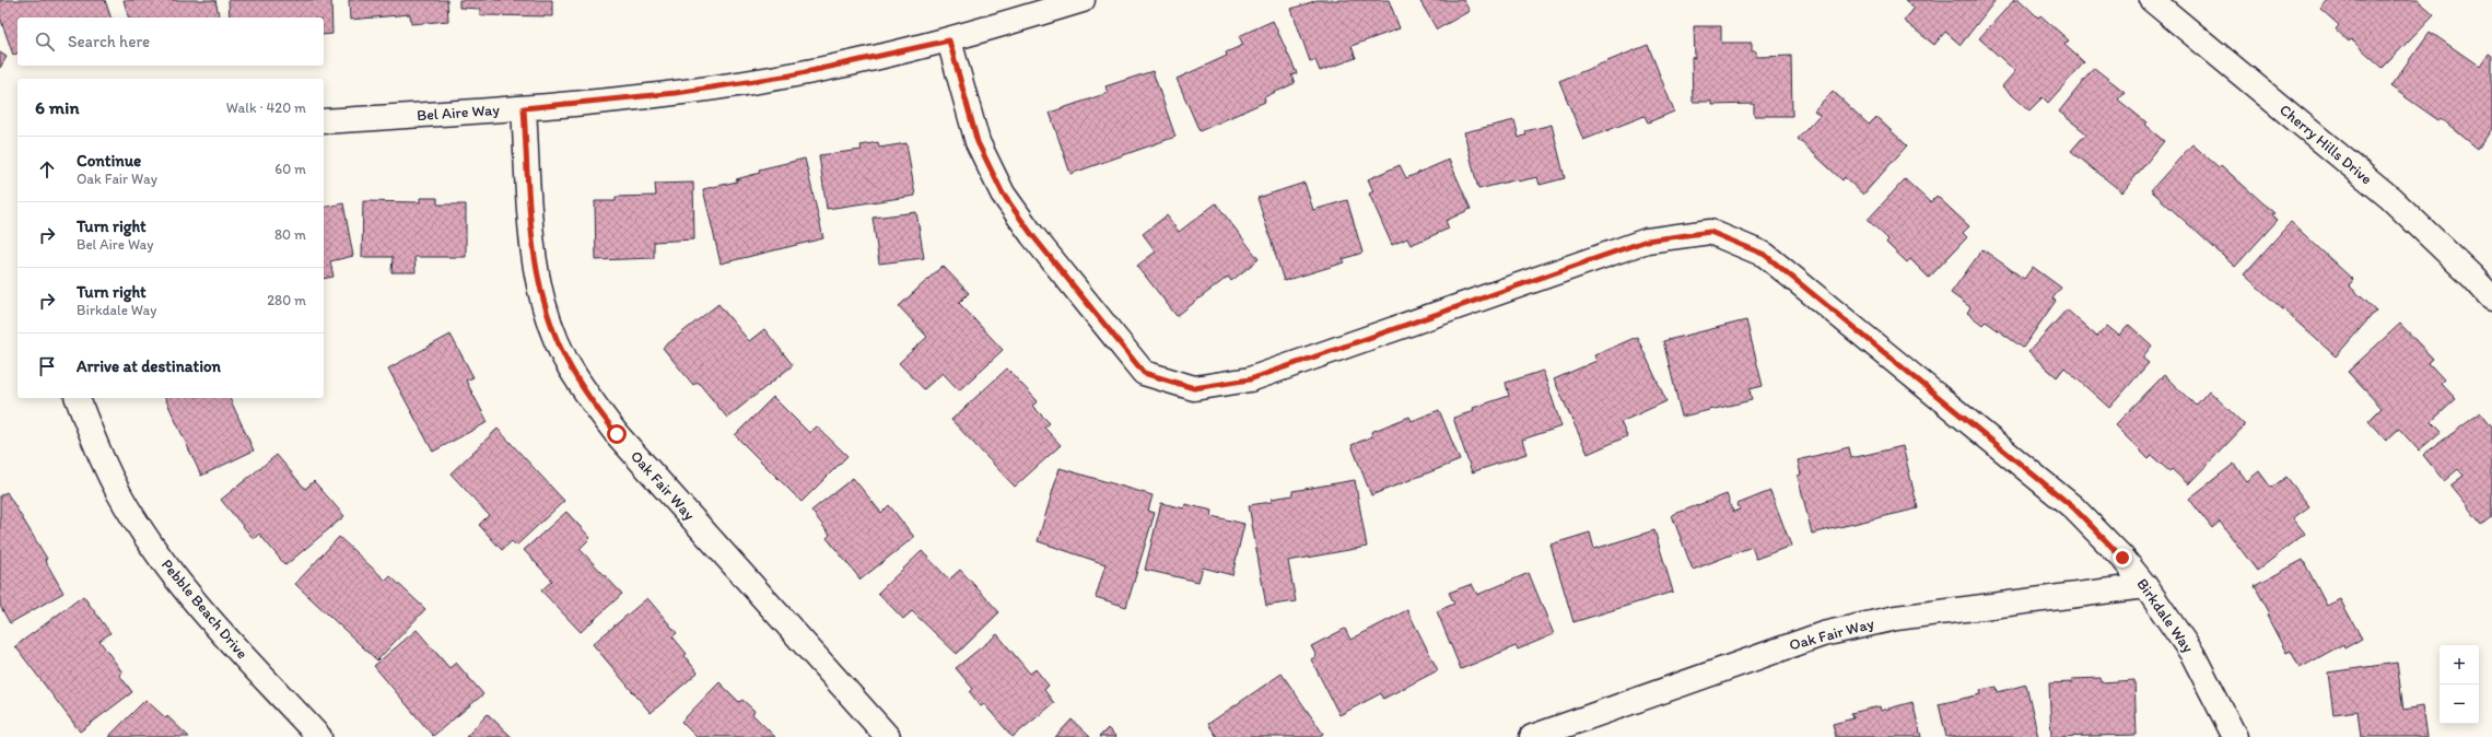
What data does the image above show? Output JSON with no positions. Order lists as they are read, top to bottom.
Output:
{
  "streets": {
    "street": [
      "Bel Aire Way",
      "Cherry Hills Drive",
      "Oak Fair Way",
      "Pebble Beach Drive",
      "Birkdale Way"
    ]
  },
  "crossings": [
    ["Bel Aire Way", "Oak Fair Way"],
    ["Bel Aire Way", "Birkdale Way"],
    ["Oak Fair Way", "Birkdale Way"]
  ],
  "page": {
    "search": "Search here",
    "heading": ["6 min", "Walk · 420 m"],
    "list": [
      ["Continue", "Oak Fair Way", "60 m"],
      ["Turn right", "Bel Aire Way", "80 m"],
      ["Turn right", "Birkdale Way", "280 m"],
      "Arrive at destination"
    ],
    "map_buttons": ["+", "−"]
  }
}
